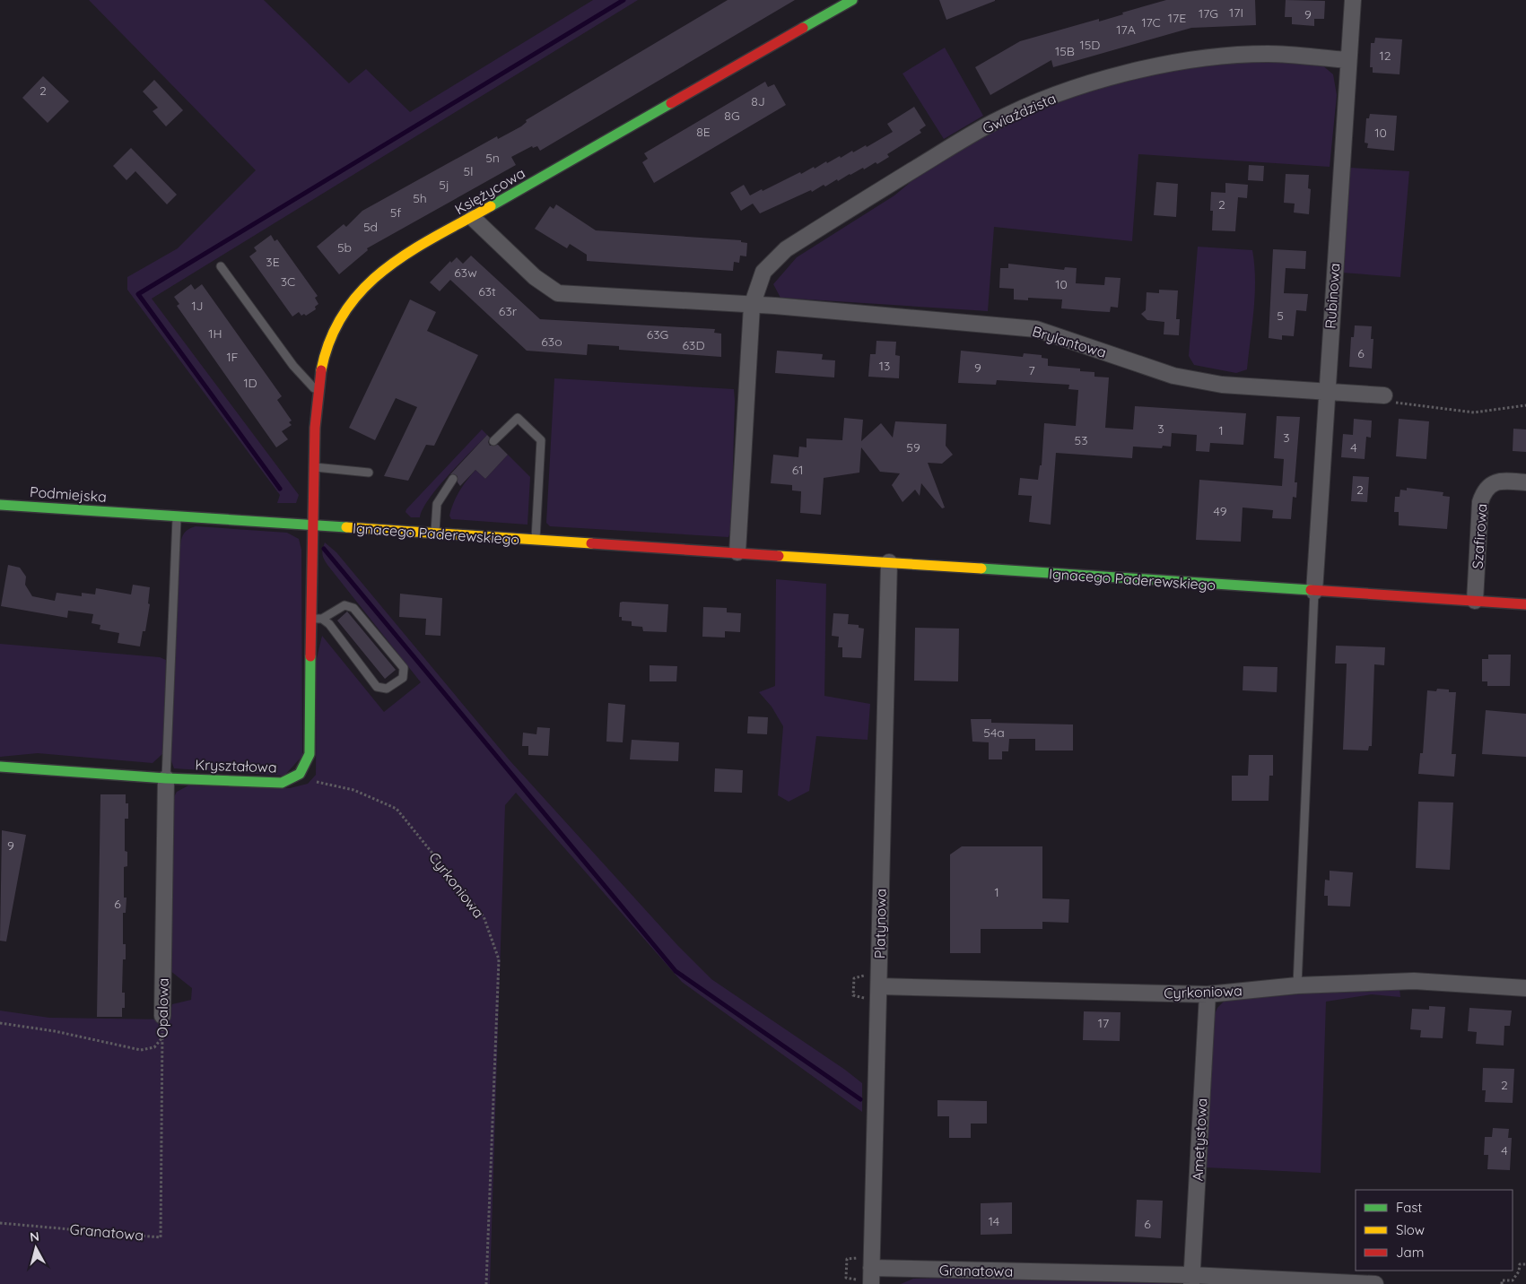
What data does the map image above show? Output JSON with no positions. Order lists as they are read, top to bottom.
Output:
{
  "streets": {
    "street": [
      "Gwiaździsta",
      "Księżycowa",
      "Rubinowa",
      "Brylantowa",
      "Podmiejska",
      "Ignacego Paderewskiego",
      "Szafirowa",
      "Kryształowa",
      "Cyrkoniowa",
      "Platynowa",
      "Opalowa",
      "Ametystowa",
      "Granatowa"
    ]
  },
  "crossings": [
    ["Gwiaździsta", "Rubinowa"],
    ["Gwiaździsta", "Brylantowa"],
    ["Księżycowa", "Ignacego Paderewskiego"],
    ["Rubinowa", "Brylantowa"],
    ["Rubinowa", "Ignacego Paderewskiego"],
    ["Podmiejska", "Ignacego Paderewskiego"],
    ["Ignacego Paderewskiego", "Szafirowa"],
    ["Ignacego Paderewskiego", "Platynowa"],
    ["Kryształowa", "Cyrkoniowa"],
    ["Kryształowa", "Opalowa"],
    ["Cyrkoniowa", "Platynowa"],
    ["Cyrkoniowa", "Ametystowa"],
    ["Platynowa", "Granatowa"],
    ["Opalowa", "Granatowa"],
    ["Ametystowa", "Granatowa"]
  ],
  "house_numbers": [
    "17I",
    "17G",
    "9",
    "17E",
    "17C",
    "17A",
    "15D",
    "15B",
    "12",
    "2",
    "8J",
    "8G",
    "8E",
    "10",
    "5n",
    "5l",
    "5j",
    "5h",
    "2",
    "5f",
    "5d",
    "5b",
    "3E",
    "63w",
    "3C",
    "10",
    "63t",
    "1J",
    "63r",
    "5",
    "1H",
    "63G",
    "63o",
    "63D",
    "6",
    "1F",
    "13",
    "9",
    "7",
    "1D",
    "3",
    "1",
    "3",
    "53",
    "59",
    "4",
    "61",
    "2",
    "49",
    "54a",
    "9",
    "1",
    "6",
    "17",
    "2",
    "4",
    "14",
    "6"
  ],
  "legend": ["Fast", "Slow", "Jam"],
  "north": "top"
}
